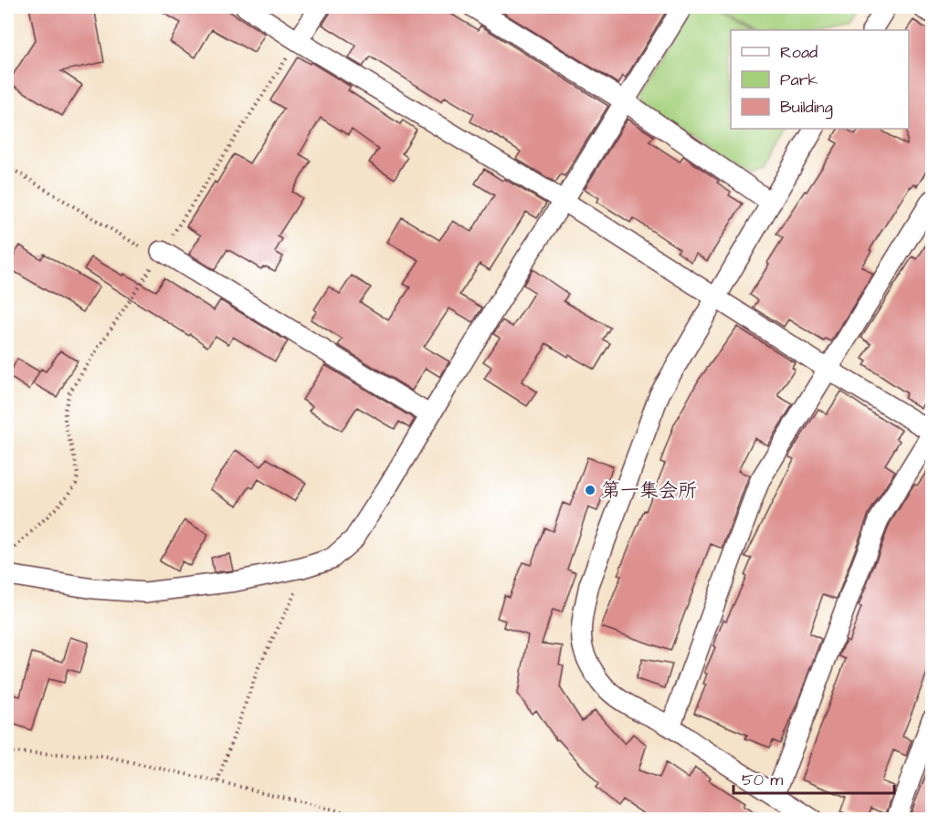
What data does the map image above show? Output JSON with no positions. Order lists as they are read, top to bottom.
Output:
{
  "places": ["第一集会所"],
  "legend": ["Road", "Park", "Building"],
  "scale_bar": "50 m"
}
